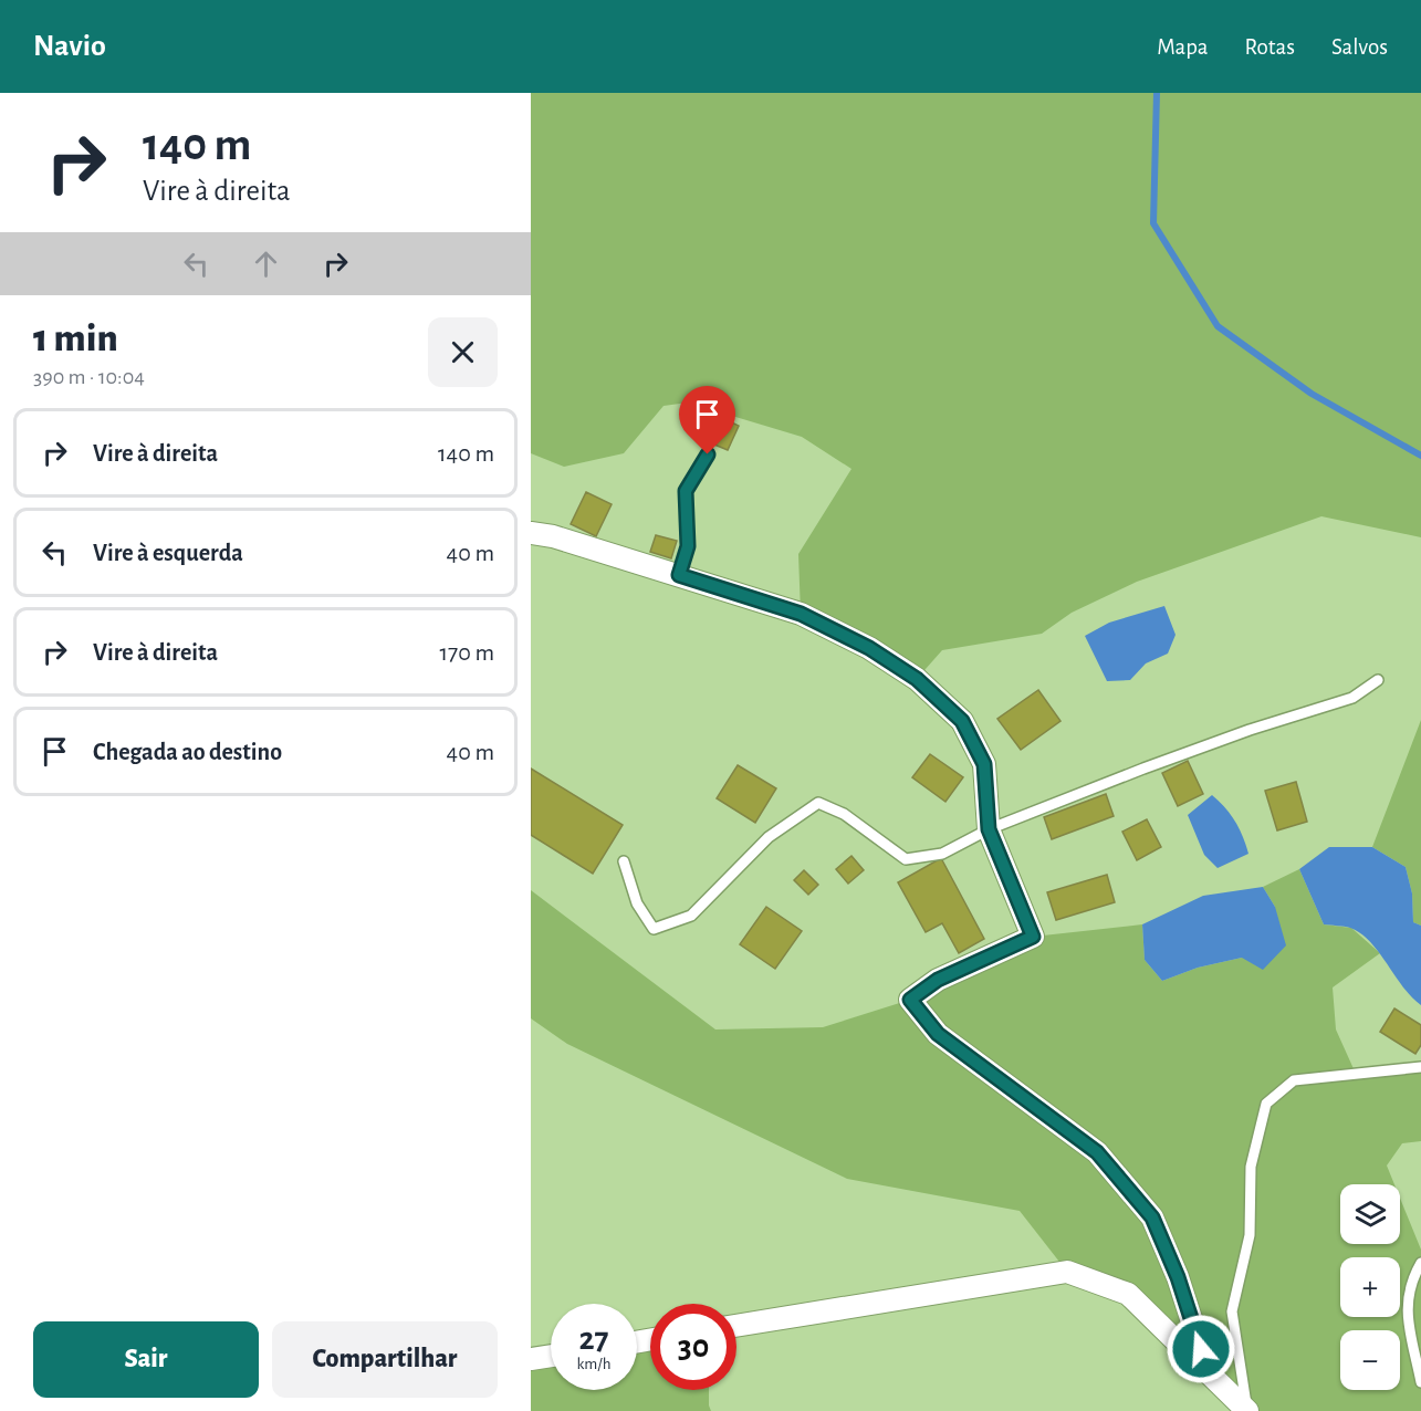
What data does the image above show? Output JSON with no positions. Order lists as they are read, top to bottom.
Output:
{
  "page": {
    "header": "Navio",
    "nav": ["Mapa", "Rotas", "Salvos"],
    "turn": ["140 m", "Vire à direita"],
    "heading": ["1 min", "390 m · 10:04"],
    "list": [
      {
        "name": "Vire à direita",
        "value": "140 m"
      },
      {
        "name": "Vire à esquerda",
        "value": "40 m"
      },
      {
        "name": "Vire à direita",
        "value": "170 m"
      },
      {
        "name": "Chegada ao destino",
        "value": "40 m"
      }
    ],
    "map_buttons": ["+", "−"],
    "speed": "27 km/h",
    "limit": "30",
    "buttons": ["Sair", "Compartilhar"]
  }
}
